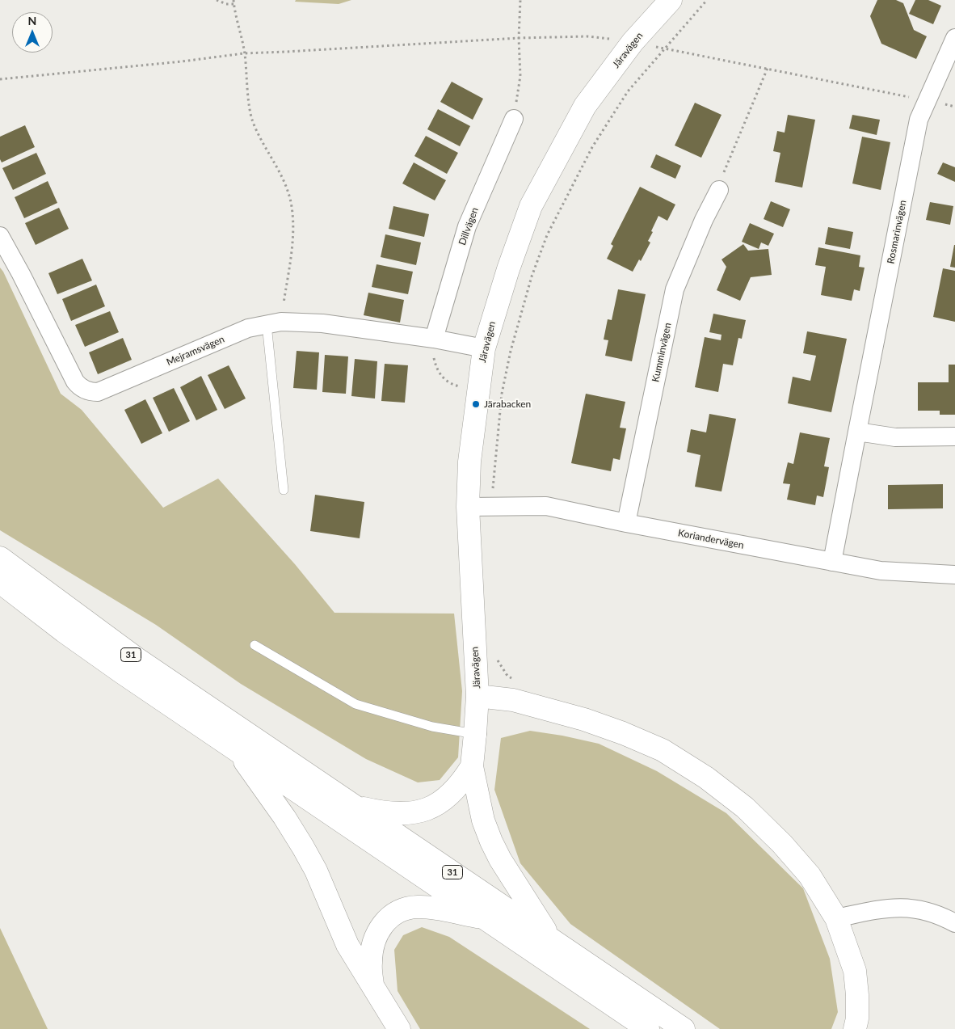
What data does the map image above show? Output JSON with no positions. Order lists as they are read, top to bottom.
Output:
{
  "streets": {
    "main road": ["Järavägen", "31"],
    "street": [
      "Dillvägen",
      "Rosmarinvägen",
      "Mejramsvägen",
      "Kumminvägen",
      "Koriandervägen"
    ]
  },
  "crossings": [
    ["Järavägen", "Mejramsvägen"],
    ["Järavägen", "Koriandervägen"],
    ["Dillvägen", "Mejramsvägen"],
    ["Rosmarinvägen", "Koriandervägen"],
    ["Kumminvägen", "Koriandervägen"]
  ],
  "places": ["Järabacken"],
  "north": "top"
}
